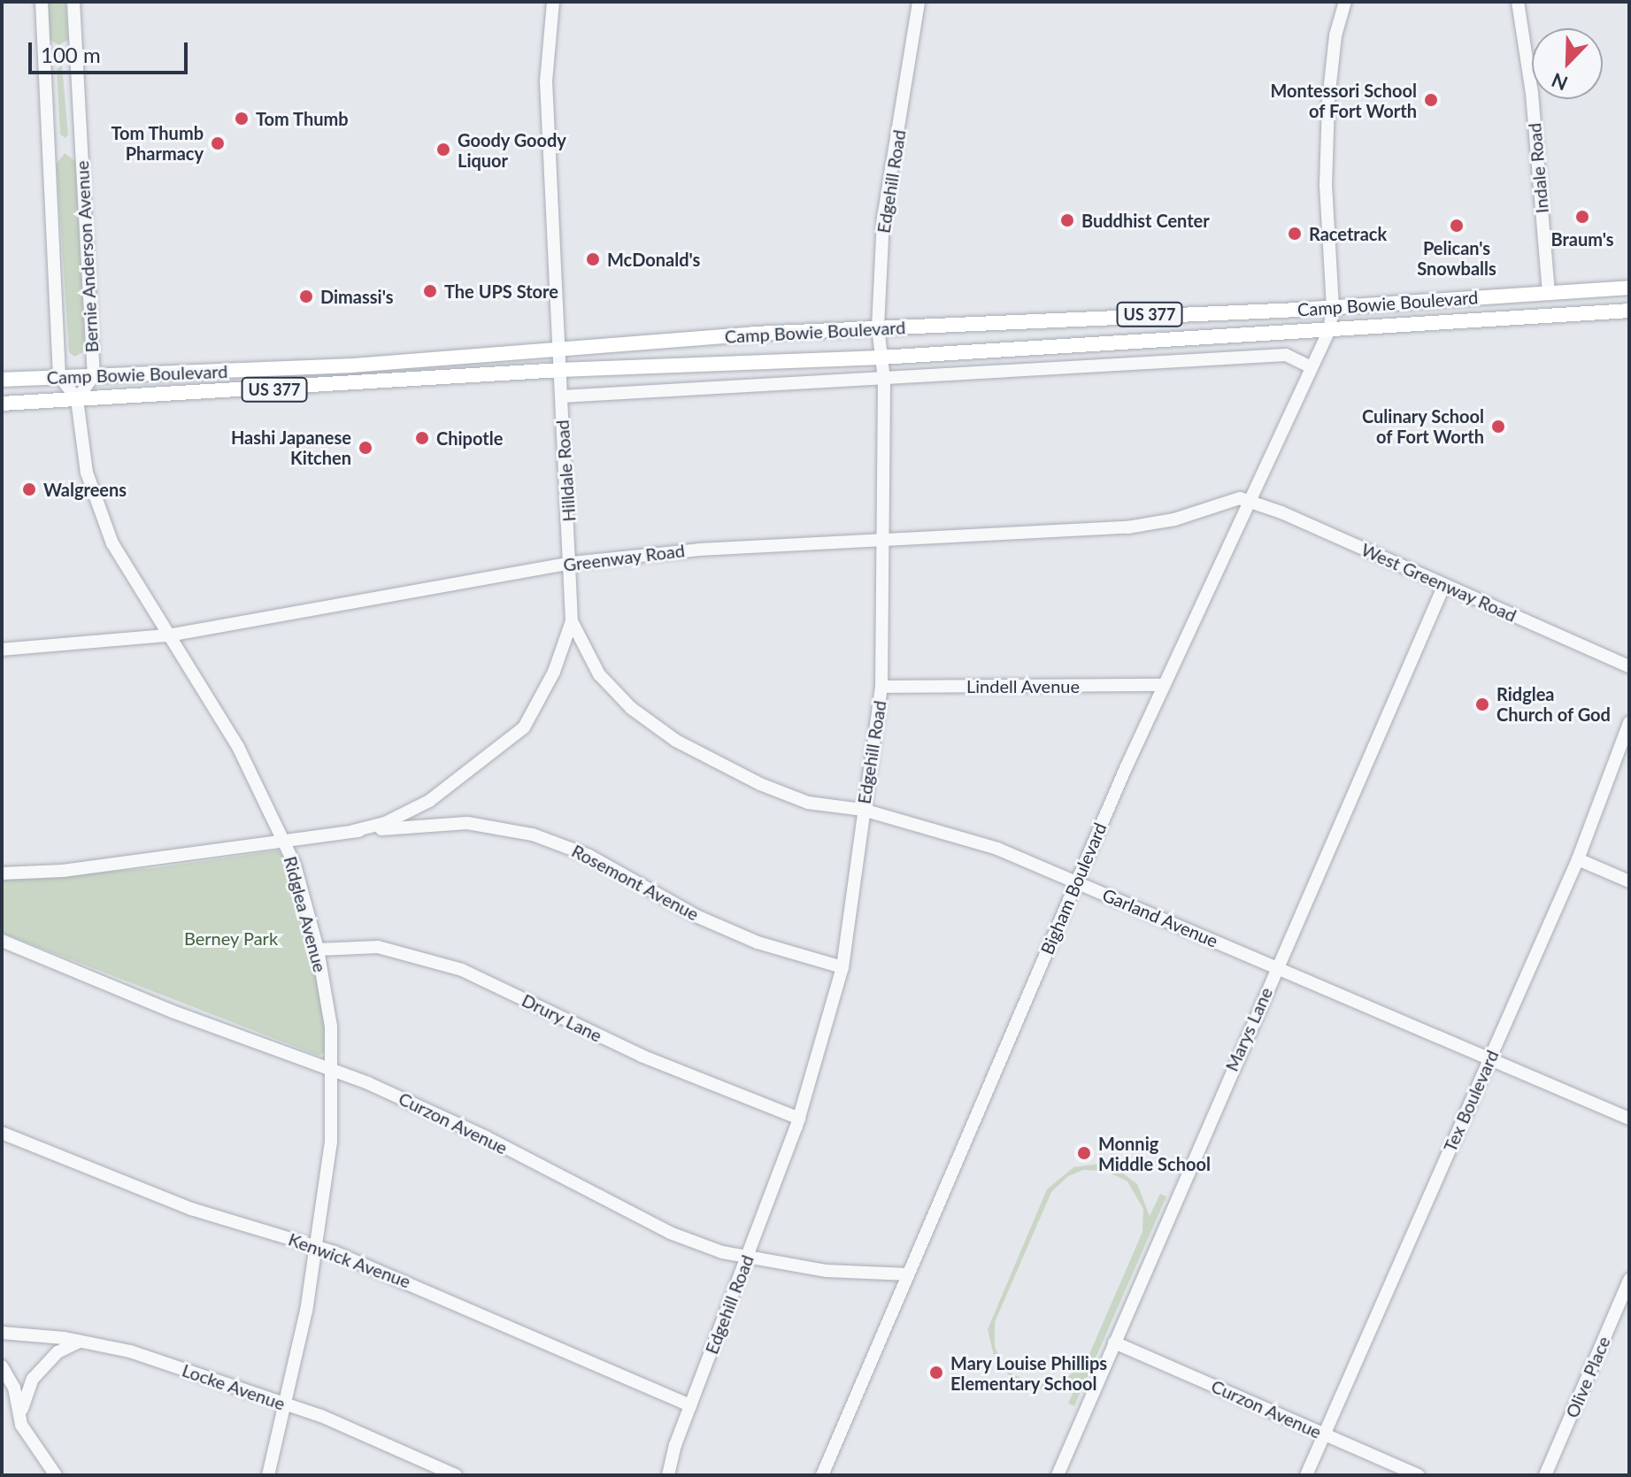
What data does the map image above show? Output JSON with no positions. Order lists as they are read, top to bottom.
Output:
{
  "streets": {
    "main road": ["Camp Bowie Boulevard", "US 377"],
    "street": [
      "Indale Road",
      "Edgehill Road",
      "Bernie Anderson Avenue",
      "Hilldale Road",
      "Greenway Road",
      "West Greenway Road",
      "Lindell Avenue",
      "Rosemont Avenue",
      "Bigham Boulevard",
      "Ridglea Avenue",
      "Garland Avenue",
      "Drury Lane",
      "Marys Lane",
      "Tex Boulevard",
      "Curzon Avenue",
      "Kenwick Avenue",
      "Olive Place",
      "Locke Avenue"
    ]
  },
  "crossings": [
    ["Indale Road", "Camp Bowie Boulevard"],
    ["Edgehill Road", "Camp Bowie Boulevard"],
    ["Edgehill Road", "Greenway Road"],
    ["Edgehill Road", "Lindell Avenue"],
    ["Edgehill Road", "Rosemont Avenue"],
    ["Edgehill Road", "Garland Avenue"],
    ["Edgehill Road", "Drury Lane"],
    ["Edgehill Road", "Curzon Avenue"],
    ["Edgehill Road", "Kenwick Avenue"],
    ["Bernie Anderson Avenue", "Camp Bowie Boulevard"],
    ["Bernie Anderson Avenue", "Ridglea Avenue"],
    ["Camp Bowie Boulevard", "Hilldale Road"],
    ["Camp Bowie Boulevard", "Bigham Boulevard"],
    ["Camp Bowie Boulevard", "Ridglea Avenue"],
    ["Hilldale Road", "Greenway Road"],
    ["Hilldale Road", "Rosemont Avenue"],
    ["Hilldale Road", "Garland Avenue"],
    ["Greenway Road", "West Greenway Road"],
    ["Greenway Road", "Bigham Boulevard"],
    ["Greenway Road", "Ridglea Avenue"],
    ["West Greenway Road", "Bigham Boulevard"],
    ["West Greenway Road", "Marys Lane"],
    ["Lindell Avenue", "Bigham Boulevard"],
    ["Rosemont Avenue", "Ridglea Avenue"],
    ["Bigham Boulevard", "Garland Avenue"],
    ["Bigham Boulevard", "Curzon Avenue"],
    ["Ridglea Avenue", "Drury Lane"],
    ["Ridglea Avenue", "Curzon Avenue"],
    ["Ridglea Avenue", "Kenwick Avenue"],
    ["Ridglea Avenue", "Locke Avenue"],
    ["Garland Avenue", "Marys Lane"],
    ["Garland Avenue", "Tex Boulevard"],
    ["Marys Lane", "Curzon Avenue"],
    ["Tex Boulevard", "Curzon Avenue"]
  ],
  "parks": ["Berney Park"],
  "places": [
    "Montessori School of Fort Worth",
    "Tom Thumb",
    "Tom Thumb Pharmacy",
    "Goody Goody Liquor",
    "Braum's",
    "Buddhist Center",
    "Pelican's Snowballs",
    "Racetrack",
    "McDonald's",
    "The UPS Store",
    "Dimassi's",
    "Culinary School of Fort Worth",
    "Chipotle",
    "Hashi Japanese Kitchen",
    "Walgreens",
    "Ridglea Church of God",
    "Monnig Middle School",
    "Mary Louise Phillips Elementary School"
  ],
  "scale_bar": "100 m",
  "north": "bottom left"
}
